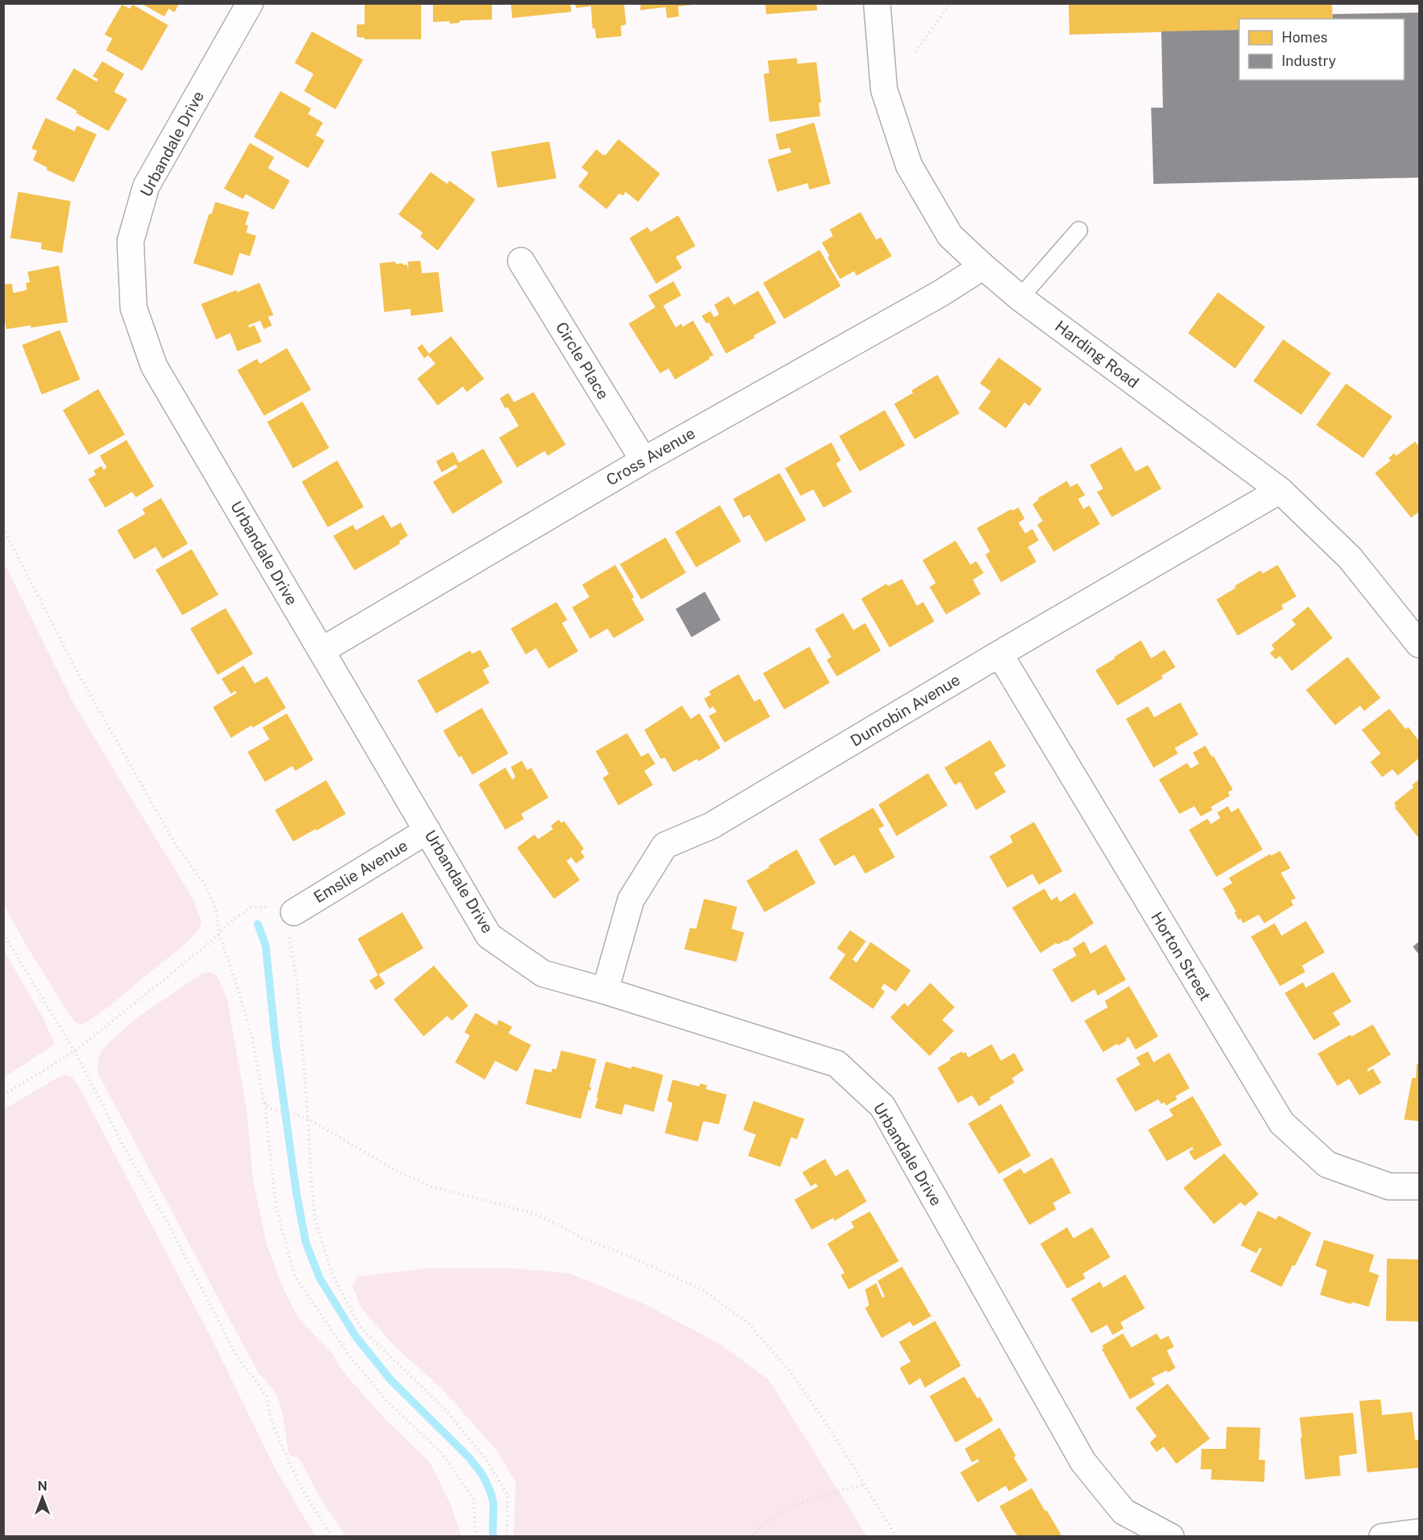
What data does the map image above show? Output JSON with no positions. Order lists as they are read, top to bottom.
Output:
{
  "streets": {
    "street": [
      "Urbandale Drive",
      "Harding Road",
      "Circle Place",
      "Cross Avenue",
      "Dunrobin Avenue",
      "Emslie Avenue",
      "Horton Street"
    ]
  },
  "crossings": [
    ["Urbandale Drive", "Cross Avenue"],
    ["Urbandale Drive", "Dunrobin Avenue"],
    ["Urbandale Drive", "Emslie Avenue"],
    ["Harding Road", "Cross Avenue"],
    ["Harding Road", "Dunrobin Avenue"],
    ["Circle Place", "Cross Avenue"],
    ["Dunrobin Avenue", "Horton Street"]
  ],
  "legend": ["Homes", "Industry"],
  "north": "top"
}
